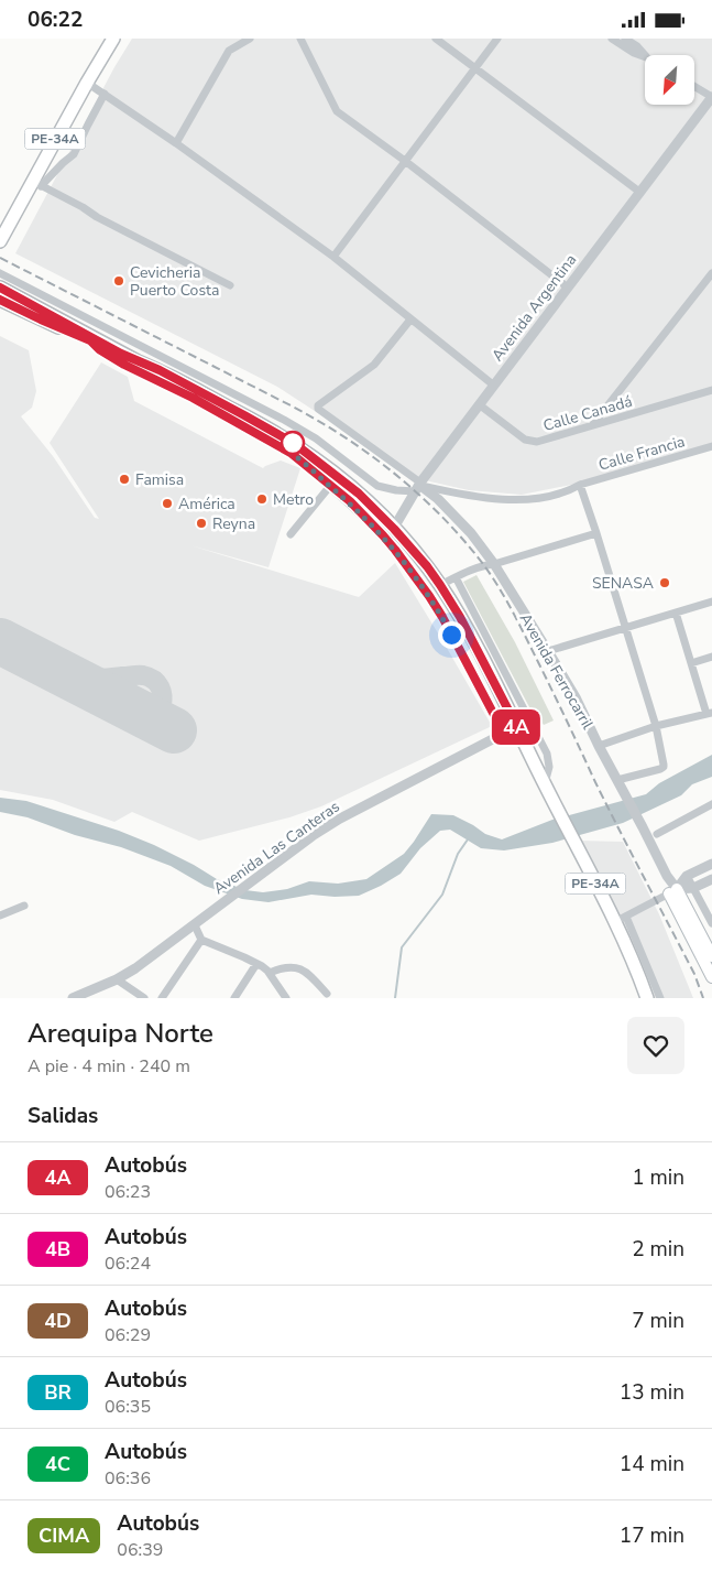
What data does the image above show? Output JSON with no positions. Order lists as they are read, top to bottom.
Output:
{
  "streets": {
    "highway": ["PE-34A"],
    "main road": ["Avenida Ferrocarril"],
    "street": [
      "Avenida Argentina",
      "Calle Canadá",
      "Calle Francia",
      "Avenida Las Canteras"
    ]
  },
  "crossings": [
    ["PE-34A", "Avenida Argentina"],
    ["PE-34A", "Avenida Las Canteras"],
    ["Avenida Argentina", "Calle Canadá"],
    ["Avenida Argentina", "Avenida Ferrocarril"]
  ],
  "places": [
    "Cevicheria Puerto Costa",
    "Famisa",
    "Metro",
    "América",
    "Reyna",
    "SENASA"
  ],
  "lines": ["bus line 4A"],
  "north": "bottom left",
  "page": {
    "status": "06:22",
    "on_map": "4A",
    "heading": [
      ["Arequipa Norte", "A pie · 4 min · 240 m"],
      "Salidas"
    ],
    "list": [
      {
        "mark": "4A",
        "name": "Autobús",
        "note": "06:23",
        "value": "1 min"
      },
      {
        "mark": "4B",
        "name": "Autobús",
        "note": "06:24",
        "value": "2 min"
      },
      {
        "mark": "4D",
        "name": "Autobús",
        "note": "06:29",
        "value": "7 min"
      },
      {
        "mark": "BR",
        "name": "Autobús",
        "note": "06:35",
        "value": "13 min"
      },
      {
        "mark": "4C",
        "name": "Autobús",
        "note": "06:36",
        "value": "14 min"
      },
      {
        "mark": "CIMA",
        "name": "Autobús",
        "note": "06:39",
        "value": "17 min"
      }
    ]
  }
}
